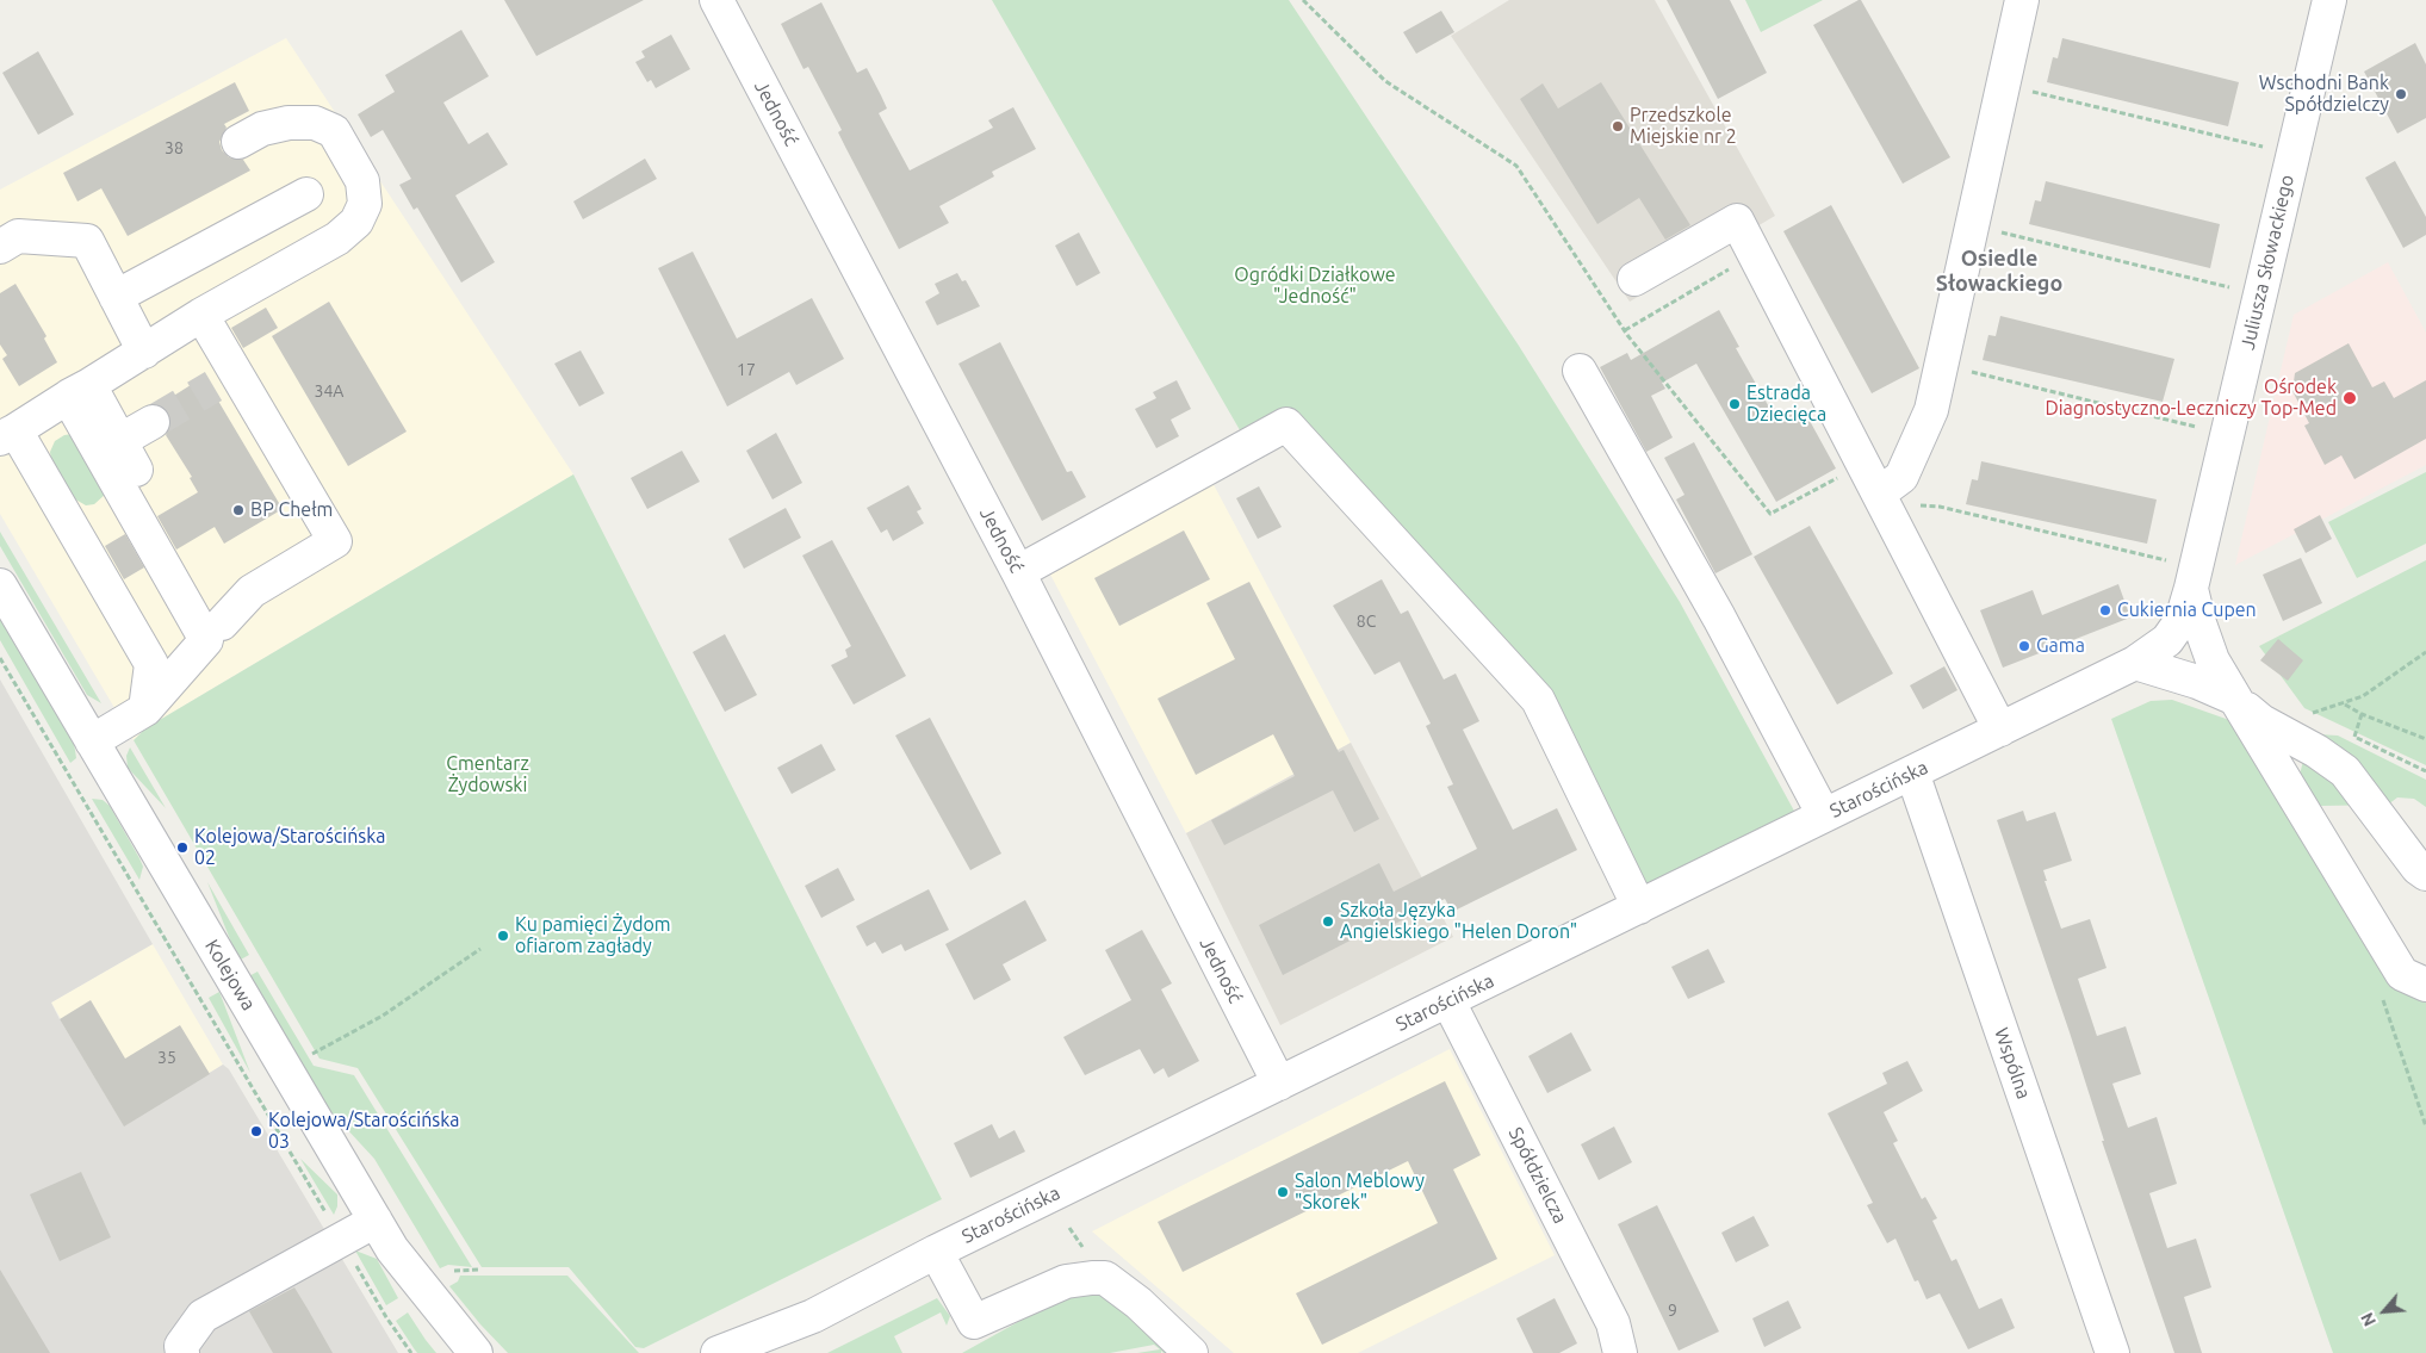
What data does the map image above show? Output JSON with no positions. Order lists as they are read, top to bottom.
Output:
{
  "streets": {
    "street": [
      "Jedność",
      "Juliusza Słowackiego",
      "Starościńska",
      "Kolejowa",
      "Wspólna",
      "Spółdzielcza"
    ]
  },
  "crossings": [
    ["Jedność", "Starościńska"],
    ["Juliusza Słowackiego", "Starościńska"],
    ["Starościńska", "Wspólna"],
    ["Starościńska", "Spółdzielcza"]
  ],
  "districts": ["Osiedle Słowackiego"],
  "parks": ["Ogródki Działkowe \"Jedność\"", "Cmentarz Żydowski"],
  "places": [
    "Wschodni Bank Spółdzielczy",
    "Przedszkole Miejskie nr 2",
    "Ośrodek Diagnostyczno-Leczniczy Top-Med",
    "Estrada Dziecięca",
    "BP Chełm",
    "Cukiernia Cupen",
    "Gama",
    "Kolejowa/Starościńska 02",
    "Szkoła Języka Angielskiego \"Helen Doron\"",
    "Ku pamięci Żydom ofiarom zagłady",
    "Kolejowa/Starościńska 03",
    "Salon Meblowy \"Skorek\""
  ],
  "house_numbers": [
    "38",
    "17",
    "34A",
    "8C",
    "35",
    "9"
  ],
  "north": "bottom left"
}
